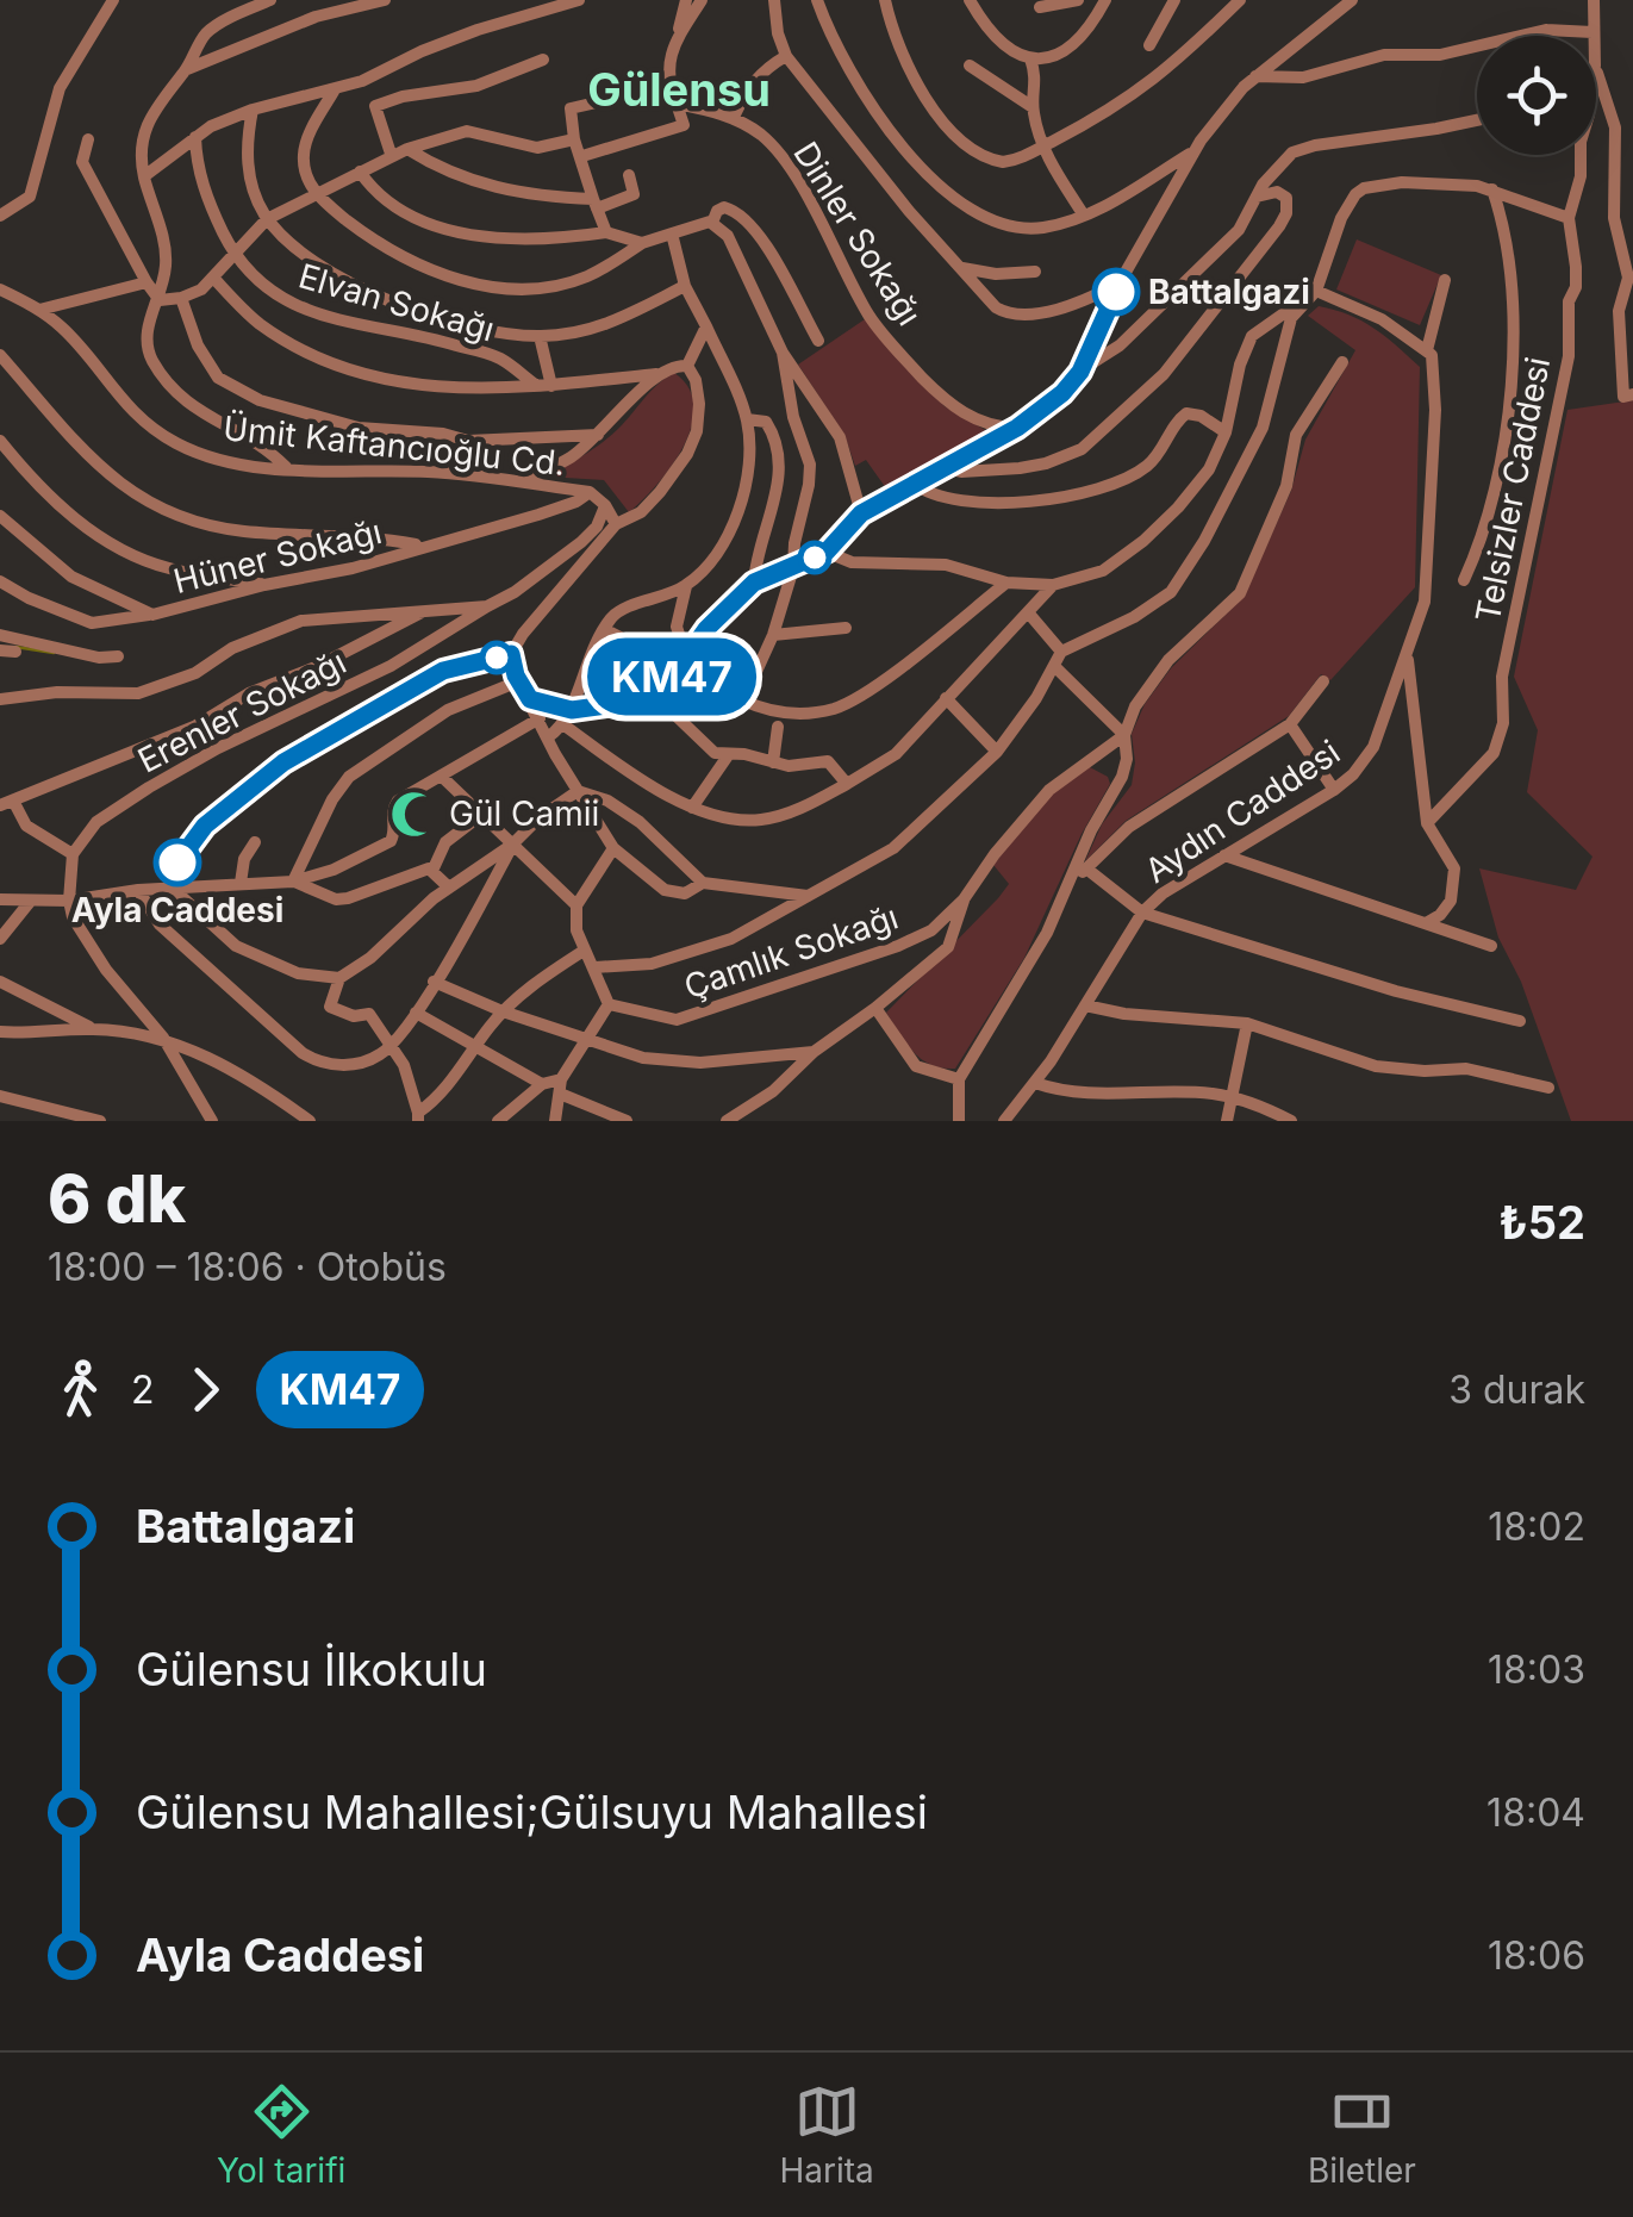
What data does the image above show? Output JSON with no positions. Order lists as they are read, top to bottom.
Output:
{
  "streets": {
    "street": [
      "Dinler Sokağı",
      "Elvan Sokağı",
      "Ümit Kaftancıoğlu Cd.",
      "Telsizler Caddesi",
      "Hüner Sokağı",
      "Erenler Sokağı",
      "Aydın Caddesi",
      "Çamlık Sokağı"
    ]
  },
  "crossings": [
    ["Ümit Kaftancıoğlu Cd.", "Hüner Sokağı"],
    ["Ümit Kaftancıoğlu Cd.", "Erenler Sokağı"]
  ],
  "districts": ["Gülensu"],
  "places": {
    "other": ["Battalgazi", "Ayla Caddesi"],
    "mosque": ["Gül Camii"]
  },
  "lines": ["bus line KM47"],
  "page": {
    "on_map": "KM47",
    "heading": ["6 dk", "18:00 – 18:06 · Otobüs", "₺52"],
    "legs": ["2", "KM47", "3 durak"],
    "list": [
      {
        "name": "Battalgazi",
        "value": "18:02"
      },
      {
        "name": "Gülensu İlkokulu",
        "value": "18:03"
      },
      {
        "name": "Gülensu Mahallesi;Gülsuyu Mahallesi",
        "value": "18:04"
      },
      {
        "name": "Ayla Caddesi",
        "value": "18:06"
      }
    ],
    "tabs": ["Yol tarifi", "Harita", "Biletler"]
  }
}
